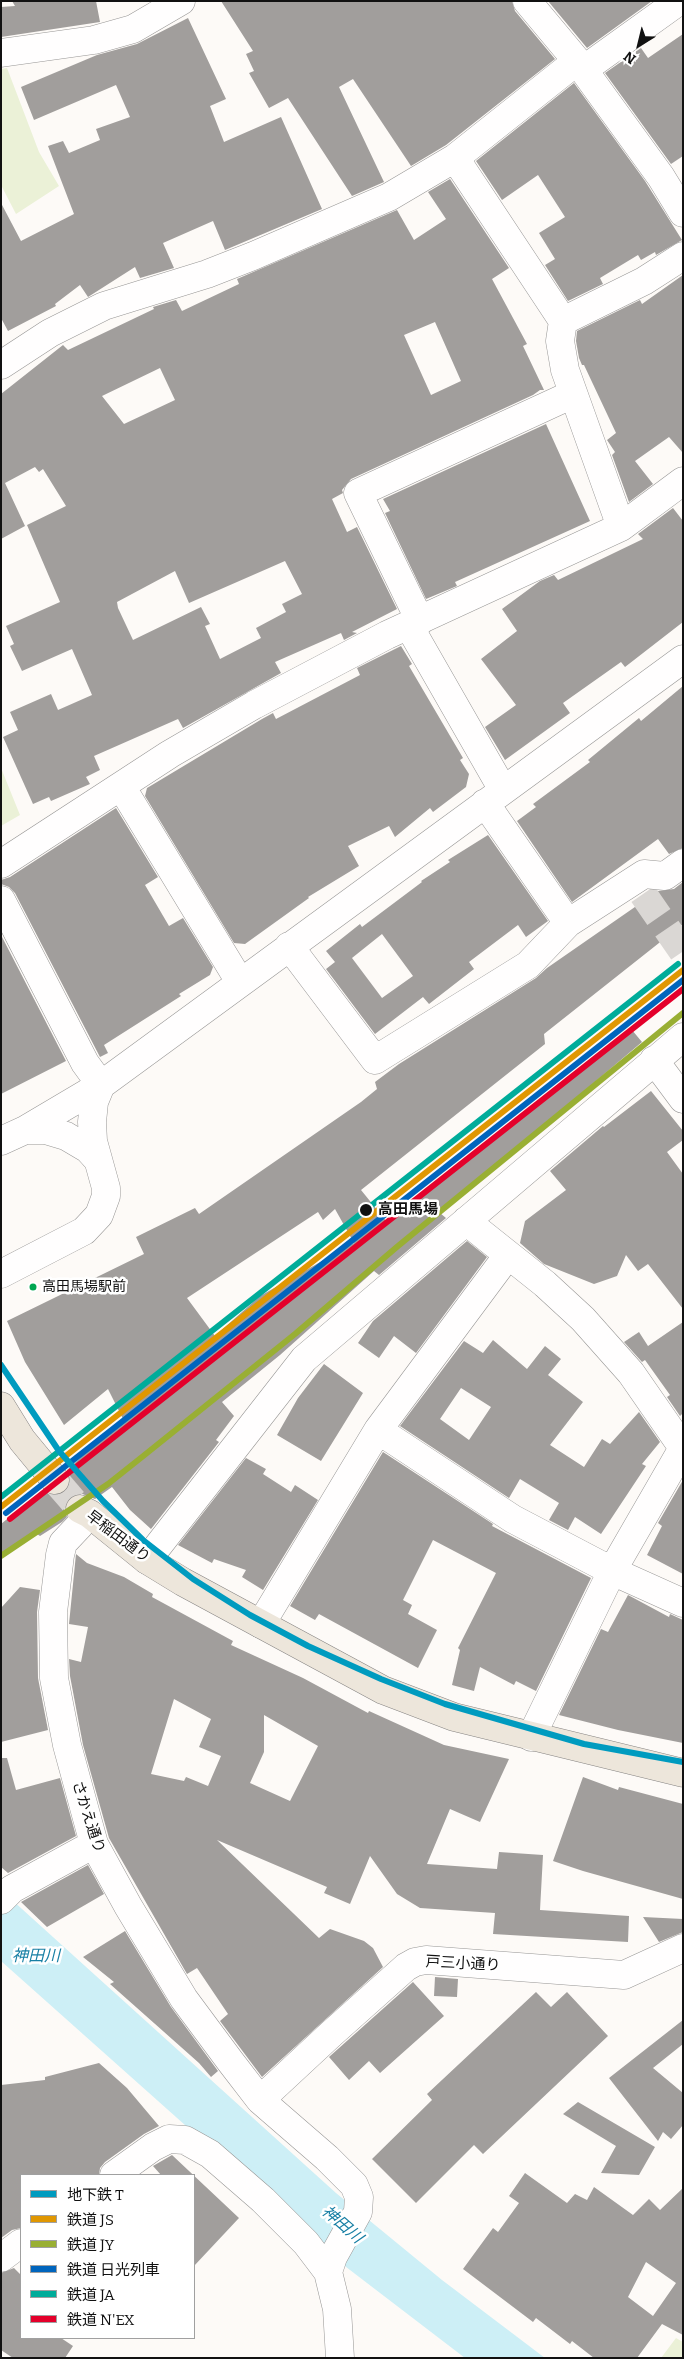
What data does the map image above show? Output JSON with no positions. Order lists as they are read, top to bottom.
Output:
{
  "streets": {
    "main road": ["早稲田通り"],
    "street": ["さかえ通り", "戸三小通り"]
  },
  "crossings": [
    ["早稲田通り", "さかえ通り"],
    ["さかえ通り", "戸三小通り"]
  ],
  "water": ["神田川"],
  "places": ["高田馬場", "高田馬場駅前"],
  "lines": [
    "rail line JA",
    "rail line JS",
    "rail line 日光列車",
    "rail line N'EX",
    "rail line JY",
    "metro line T"
  ],
  "legend": [
    "地下鉄 T",
    "鉄道 JS",
    "鉄道 JY",
    "鉄道 日光列車",
    "鉄道 JA",
    "鉄道 N'EX"
  ],
  "north": "bottom left"
}
